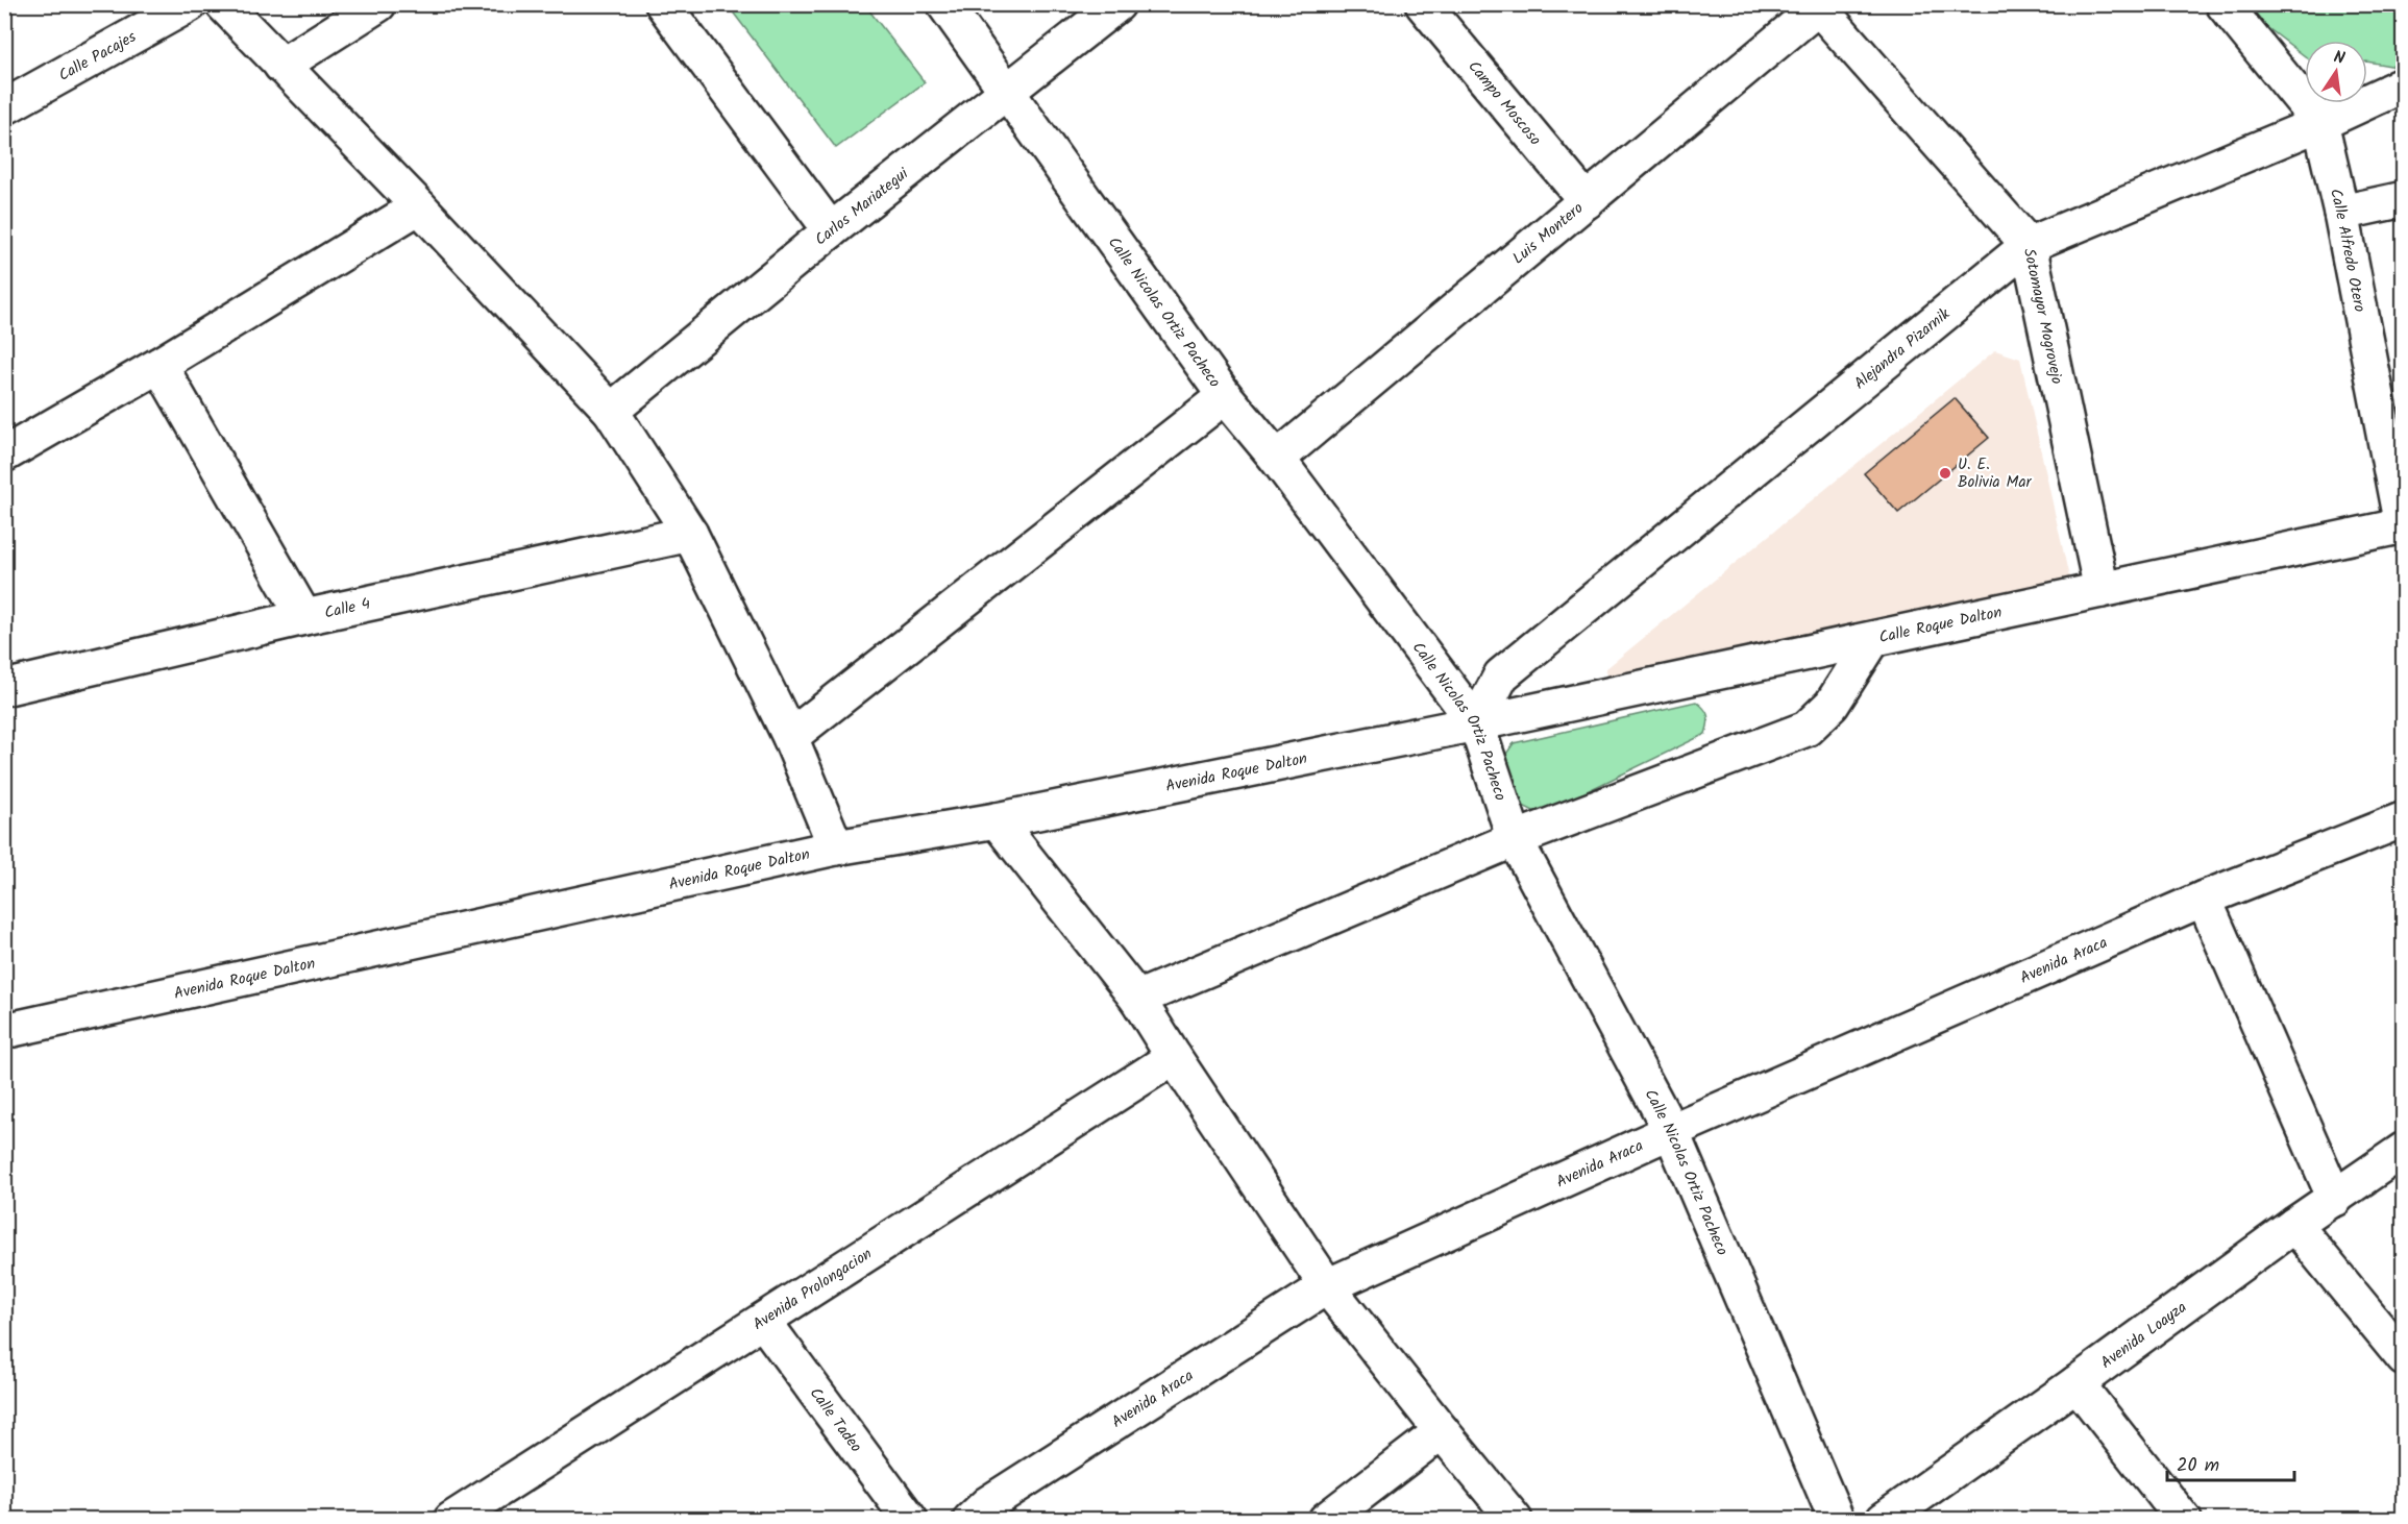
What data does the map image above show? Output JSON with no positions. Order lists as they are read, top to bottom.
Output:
{
  "streets": {
    "street": [
      "Calle Pacajes",
      "Campo Moscoso",
      "Carlos Mariategui",
      "Luis Montero",
      "Calle Alfredo Otero",
      "Calle Nicolas Ortiz Pacheco",
      "Sotomayor Mogrovejo",
      "Alejandra Pizarnik",
      "Calle 4",
      "Calle Roque Dalton",
      "Avenida Roque Dalton",
      "Avenida Araca",
      "Avenida Prolongacion",
      "Avenida Loayza",
      "Calle Tadeo"
    ]
  },
  "crossings": [
    ["Campo Moscoso", "Luis Montero"],
    ["Carlos Mariategui", "Calle Nicolas Ortiz Pacheco"],
    ["Luis Montero", "Calle Nicolas Ortiz Pacheco"],
    ["Luis Montero", "Sotomayor Mogrovejo"],
    ["Calle Alfredo Otero", "Alejandra Pizarnik"],
    ["Calle Alfredo Otero", "Calle Roque Dalton"],
    ["Calle Nicolas Ortiz Pacheco", "Alejandra Pizarnik"],
    ["Calle Nicolas Ortiz Pacheco", "Calle Roque Dalton"],
    ["Calle Nicolas Ortiz Pacheco", "Avenida Roque Dalton"],
    ["Calle Nicolas Ortiz Pacheco", "Avenida Araca"],
    ["Sotomayor Mogrovejo", "Alejandra Pizarnik"],
    ["Sotomayor Mogrovejo", "Calle Roque Dalton"],
    ["Alejandra Pizarnik", "Calle Roque Dalton"],
    ["Alejandra Pizarnik", "Avenida Roque Dalton"],
    ["Calle Roque Dalton", "Avenida Roque Dalton"],
    ["Avenida Prolongacion", "Calle Tadeo"]
  ],
  "places": ["U. E. Bolivia Mar"],
  "scale_bar": "20 m",
  "north": "top"
}
